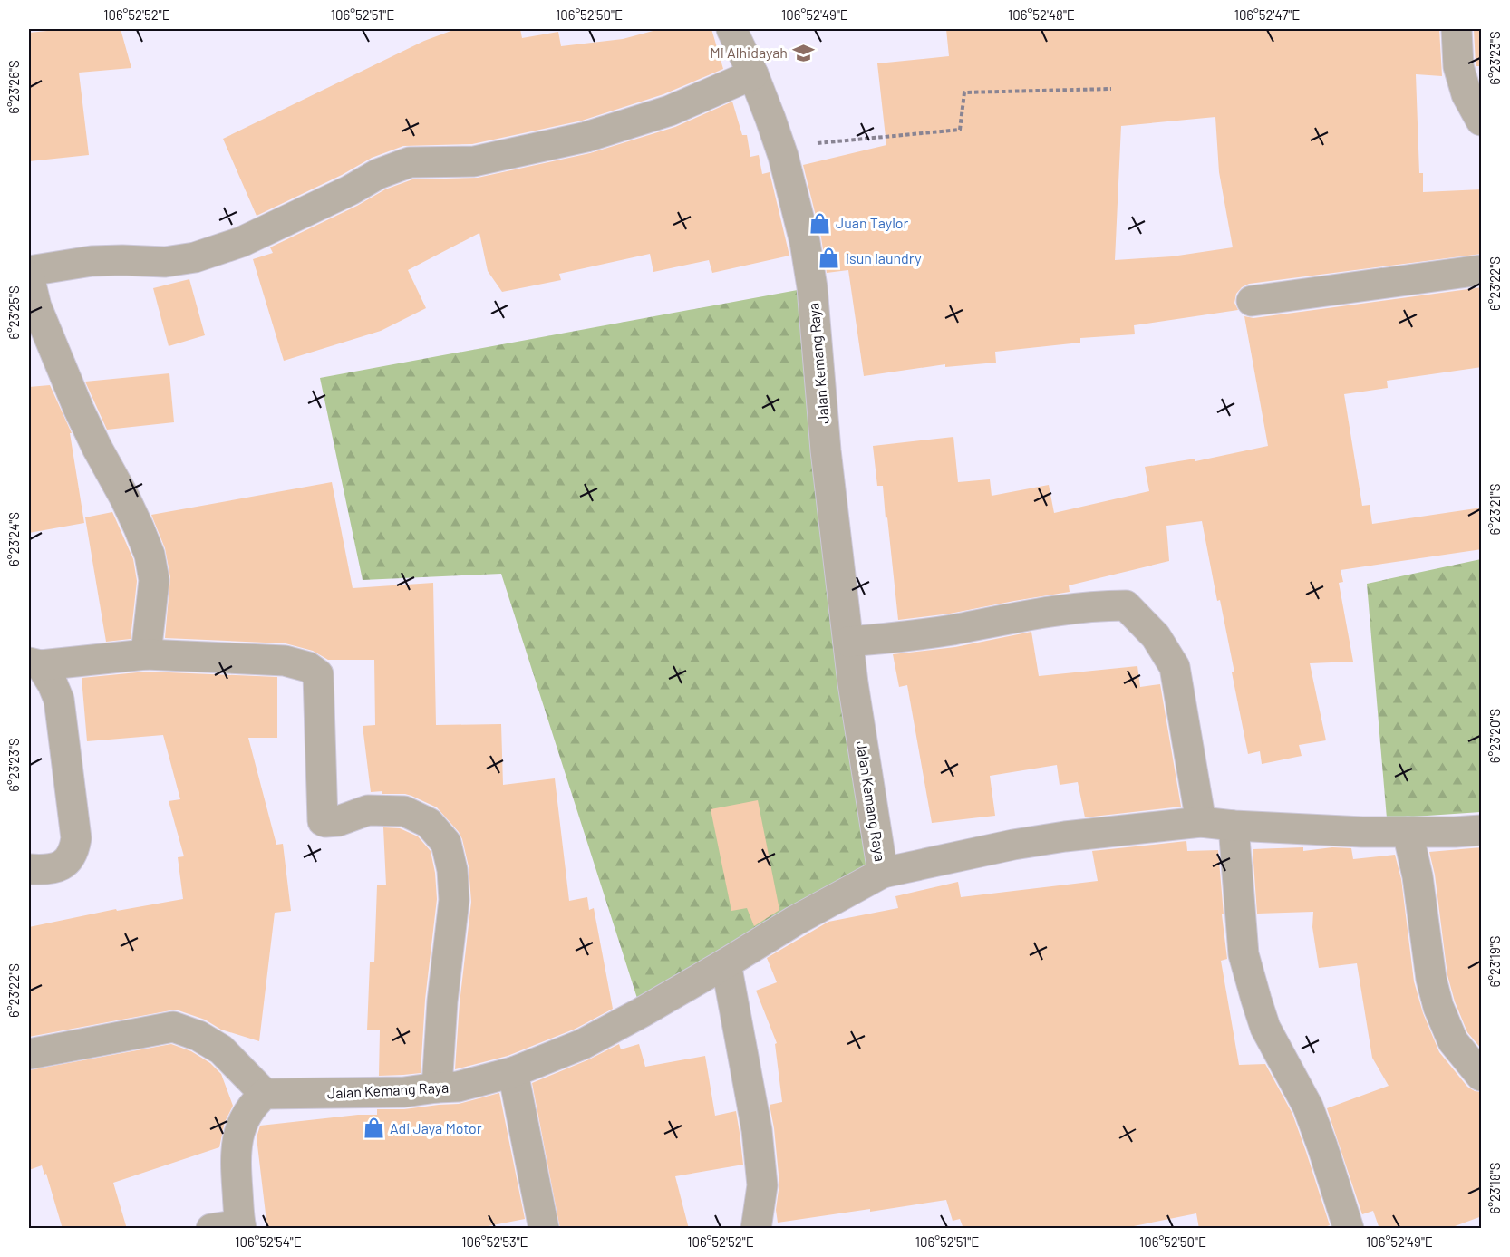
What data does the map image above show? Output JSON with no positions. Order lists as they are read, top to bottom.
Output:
{
  "streets": {
    "street": ["Jalan Kemang Raya"]
  },
  "places": {
    "school or university": ["MI Alhidayah"],
    "shop": ["Juan Taylor", "isun laundry", "Adi Jaya Motor"]
  },
  "coordinates": [
    "106°52'52\"E",
    "106°52'51\"E",
    "106°52'50\"E",
    "106°52'49\"E",
    "106°52'48\"E",
    "106°52'47\"E",
    "6°23'23\"S",
    "6°23'26\"S",
    "6°23'22\"S",
    "6°23'25\"S",
    "6°23'21\"S",
    "6°23'24\"S",
    "6°23'20\"S",
    "6°23'19\"S",
    "6°23'18\"S",
    "106°52'54\"E",
    "106°52'53\"E"
  ]
}
